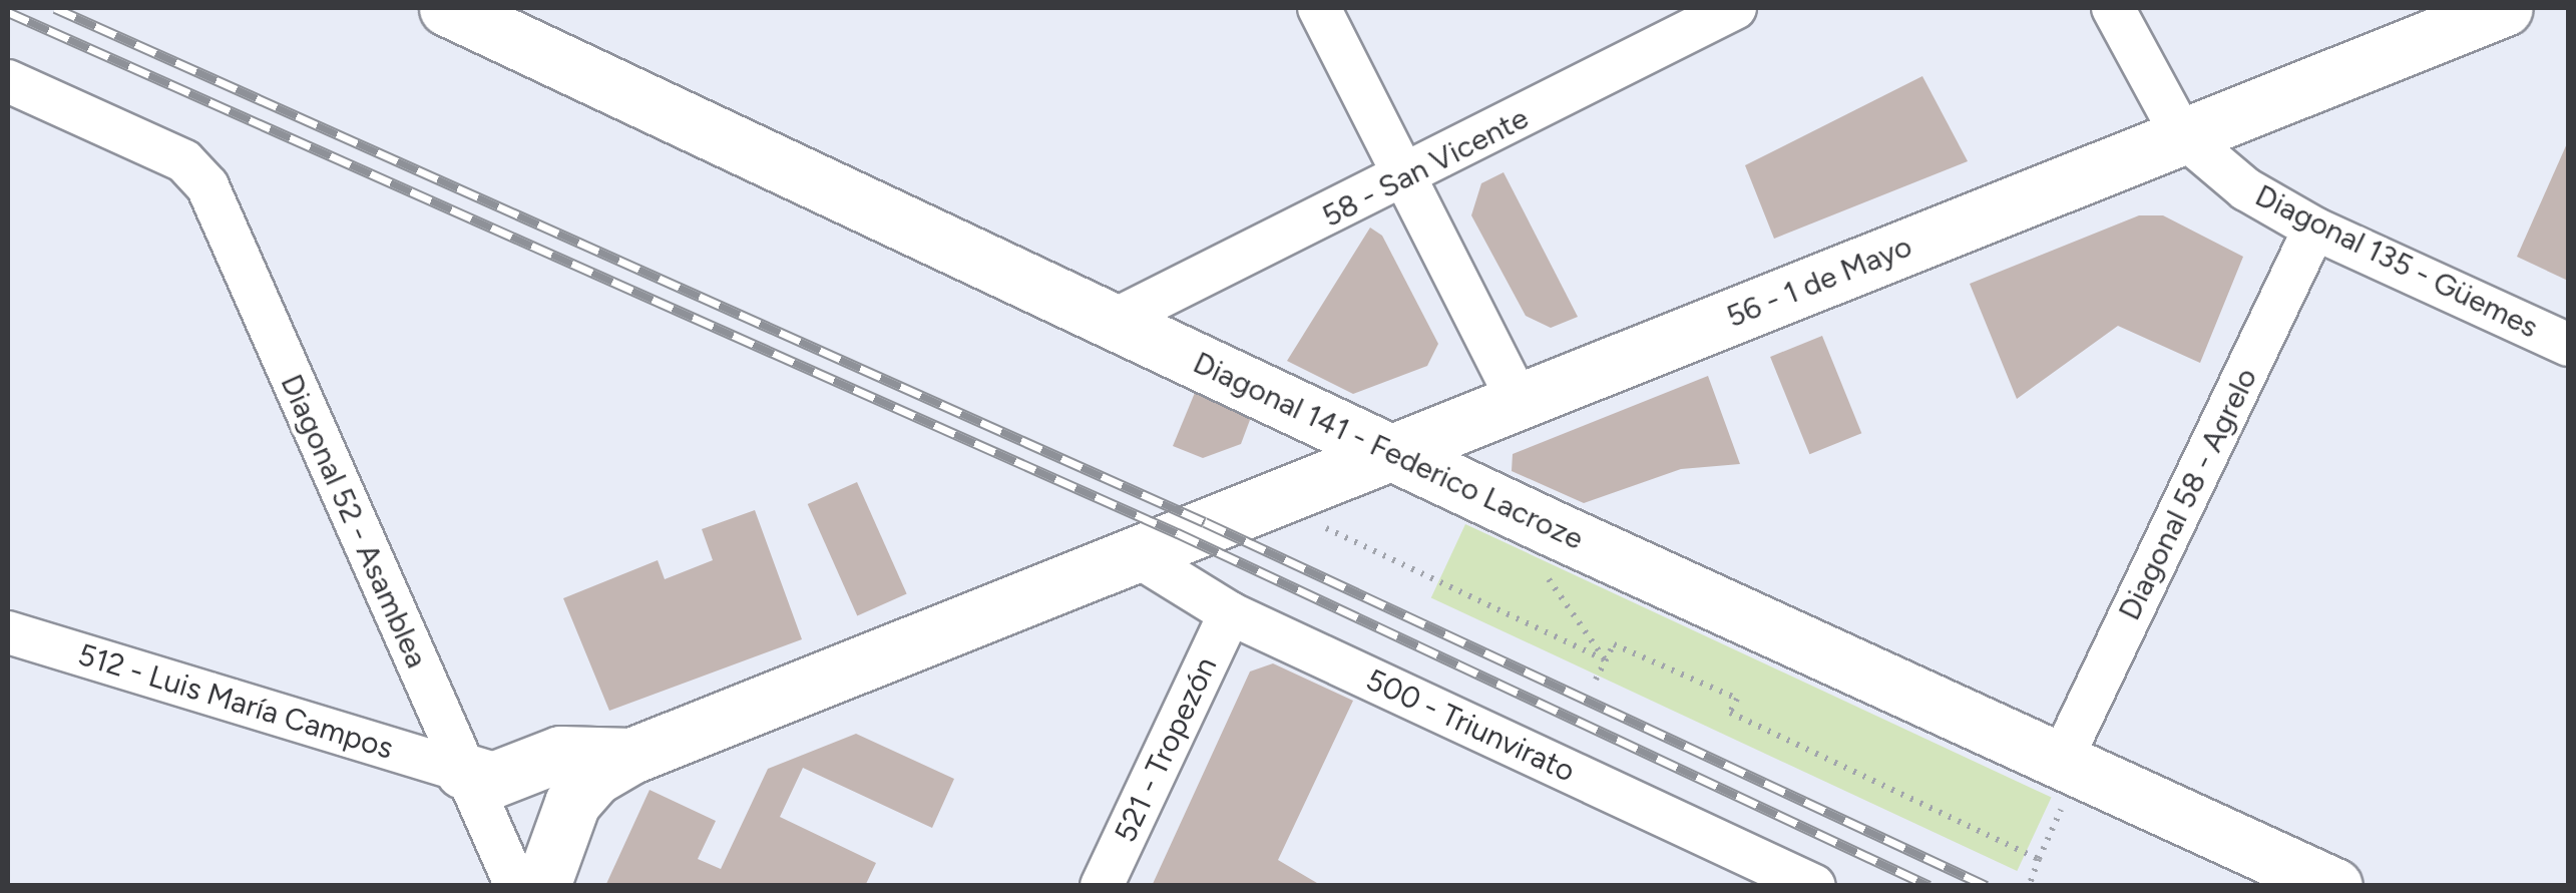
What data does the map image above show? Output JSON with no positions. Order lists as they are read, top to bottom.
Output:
{
  "streets": {
    "main road": ["56 - 1 de Mayo", "Diagonal 141 - Federico Lacroze"],
    "street": [
      "58 - San Vicente",
      "Diagonal 135 - Güemes",
      "Diagonal 58 - Agrelo",
      "Diagonal 52 - Asamblea",
      "512 - Luis María Campos",
      "500 - Triunvirato",
      "521 - Tropezón"
    ]
  },
  "crossings": [
    ["58 - San Vicente", "Diagonal 141 - Federico Lacroze"],
    ["Diagonal 135 - Güemes", "56 - 1 de Mayo"],
    ["Diagonal 135 - Güemes", "Diagonal 58 - Agrelo"],
    ["56 - 1 de Mayo", "Diagonal 141 - Federico Lacroze"],
    ["56 - 1 de Mayo", "500 - Triunvirato"],
    ["Diagonal 141 - Federico Lacroze", "Diagonal 58 - Agrelo"],
    ["Diagonal 52 - Asamblea", "512 - Luis María Campos"],
    ["500 - Triunvirato", "521 - Tropezón"]
  ]
}
